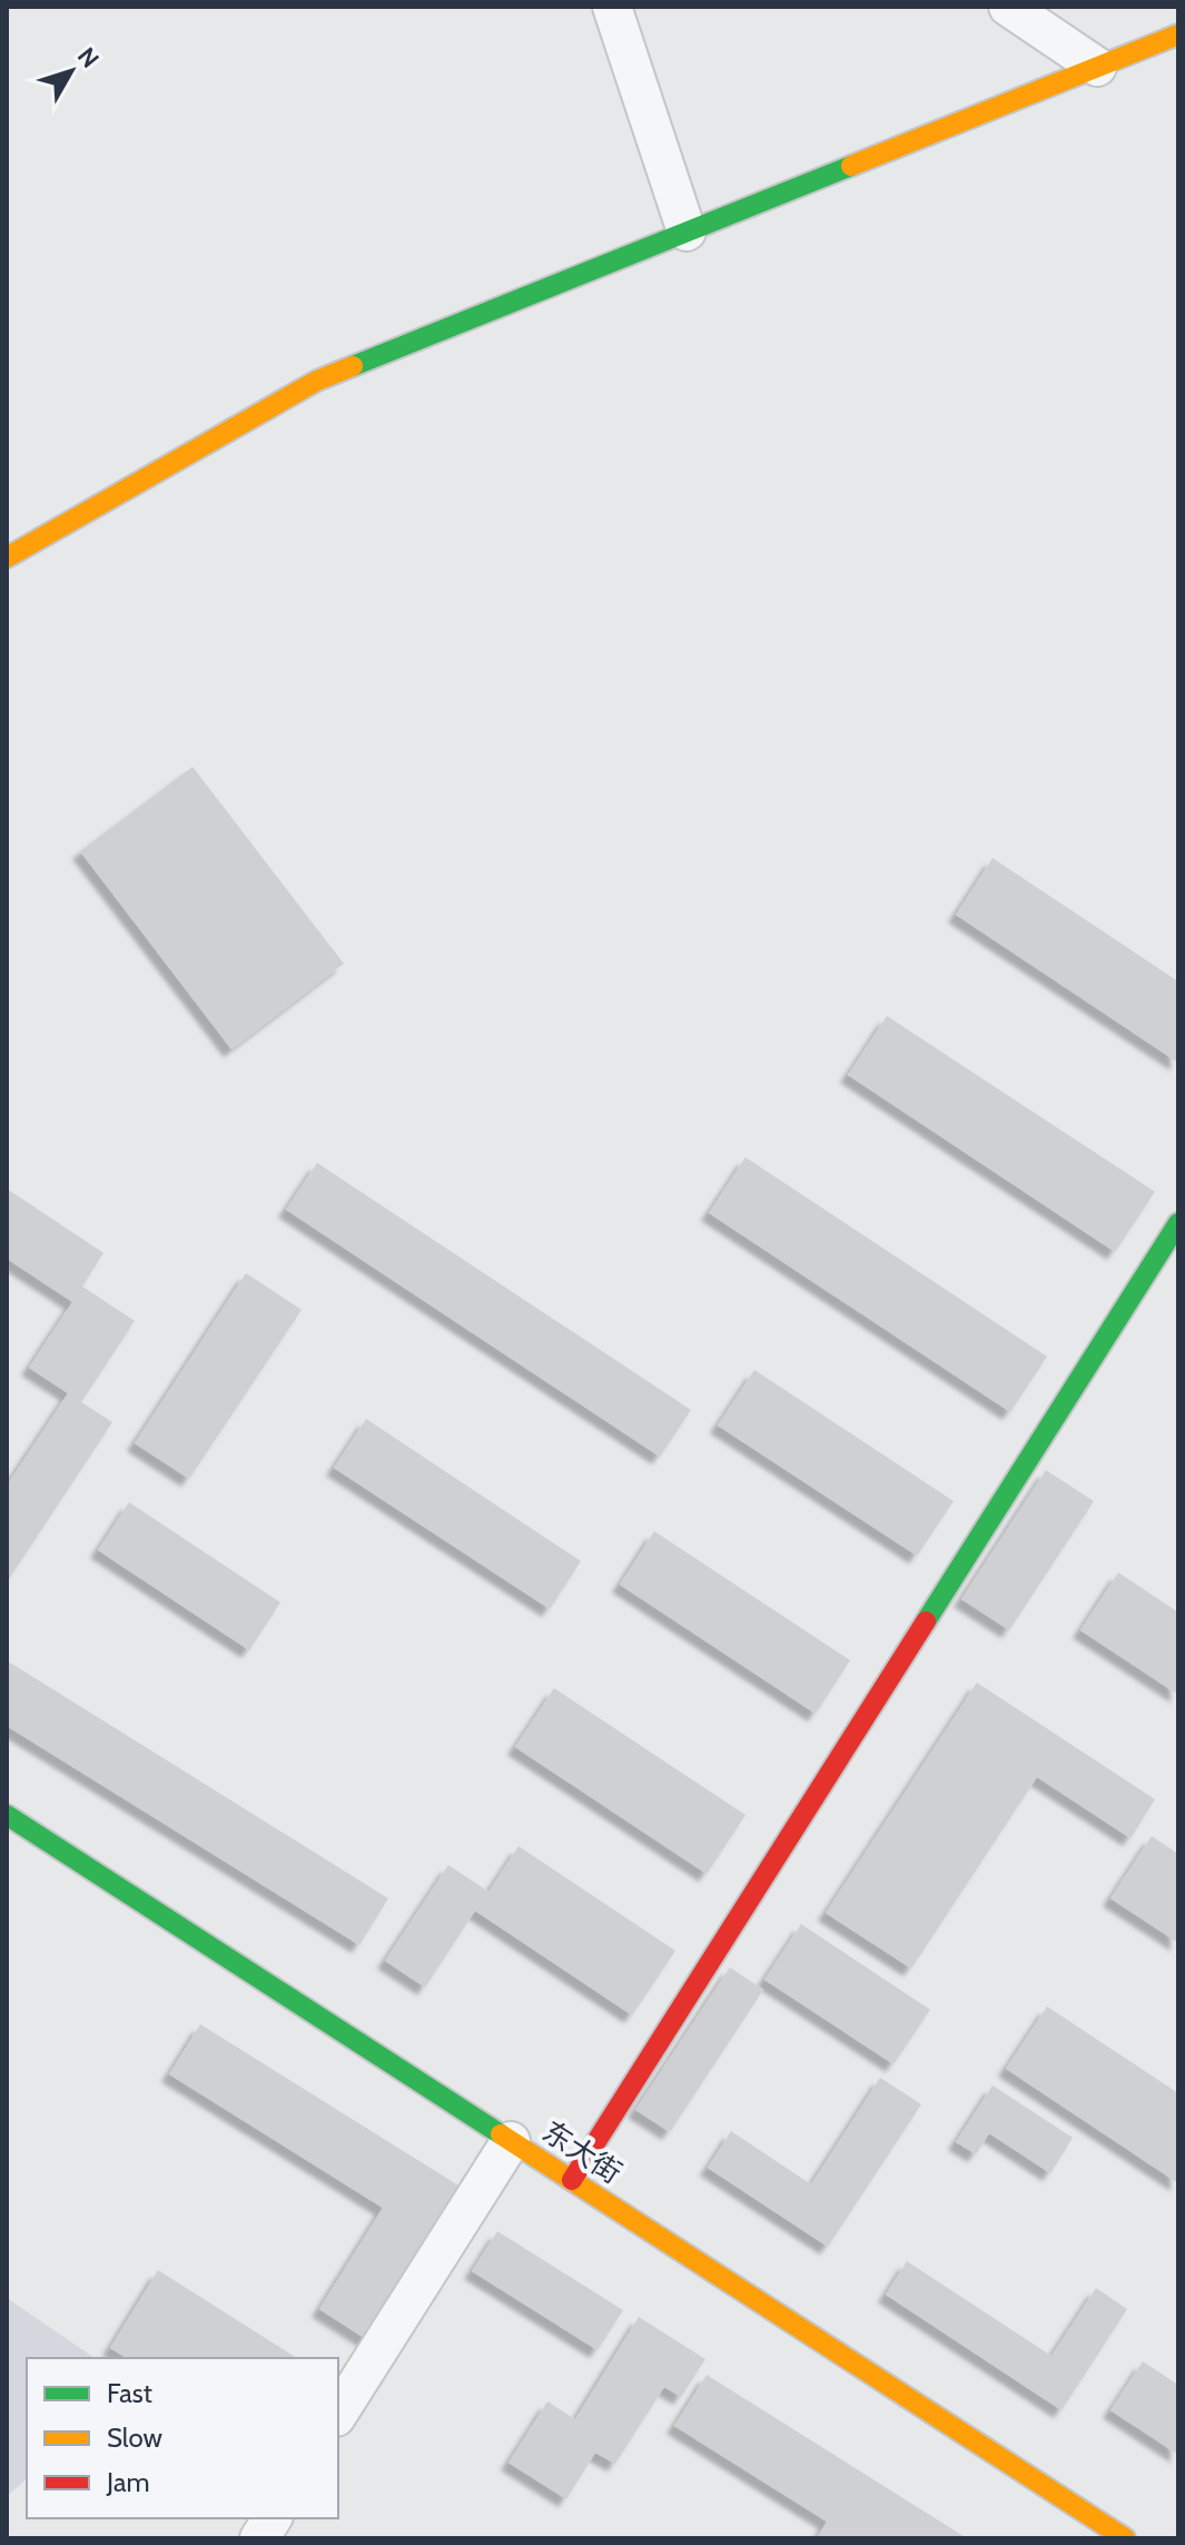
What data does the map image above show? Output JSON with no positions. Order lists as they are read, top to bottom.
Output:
{
  "streets": {
    "street": ["东大街"]
  },
  "legend": ["Fast", "Slow", "Jam"],
  "north": "top right"
}
